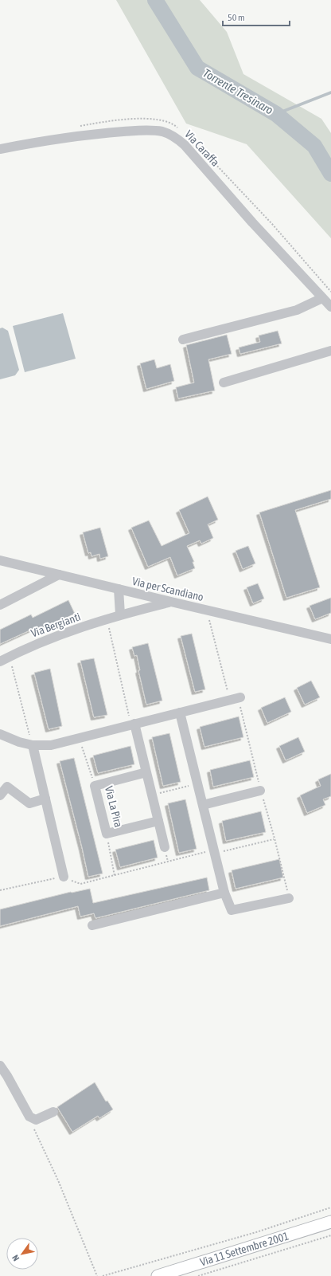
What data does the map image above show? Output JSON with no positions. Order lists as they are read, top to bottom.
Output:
{
  "streets": {
    "main road": ["Via 11 Settembre 2001"],
    "street": [
      "Via Caraffa",
      "Via per Scandiano",
      "Via Bergianti",
      "Via La Pira"
    ]
  },
  "crossings": [
    ["Via per Scandiano", "Via Bergianti"]
  ],
  "water": ["Torrente Tresinaro"],
  "scale_bar": "50 m",
  "north": "bottom left"
}
